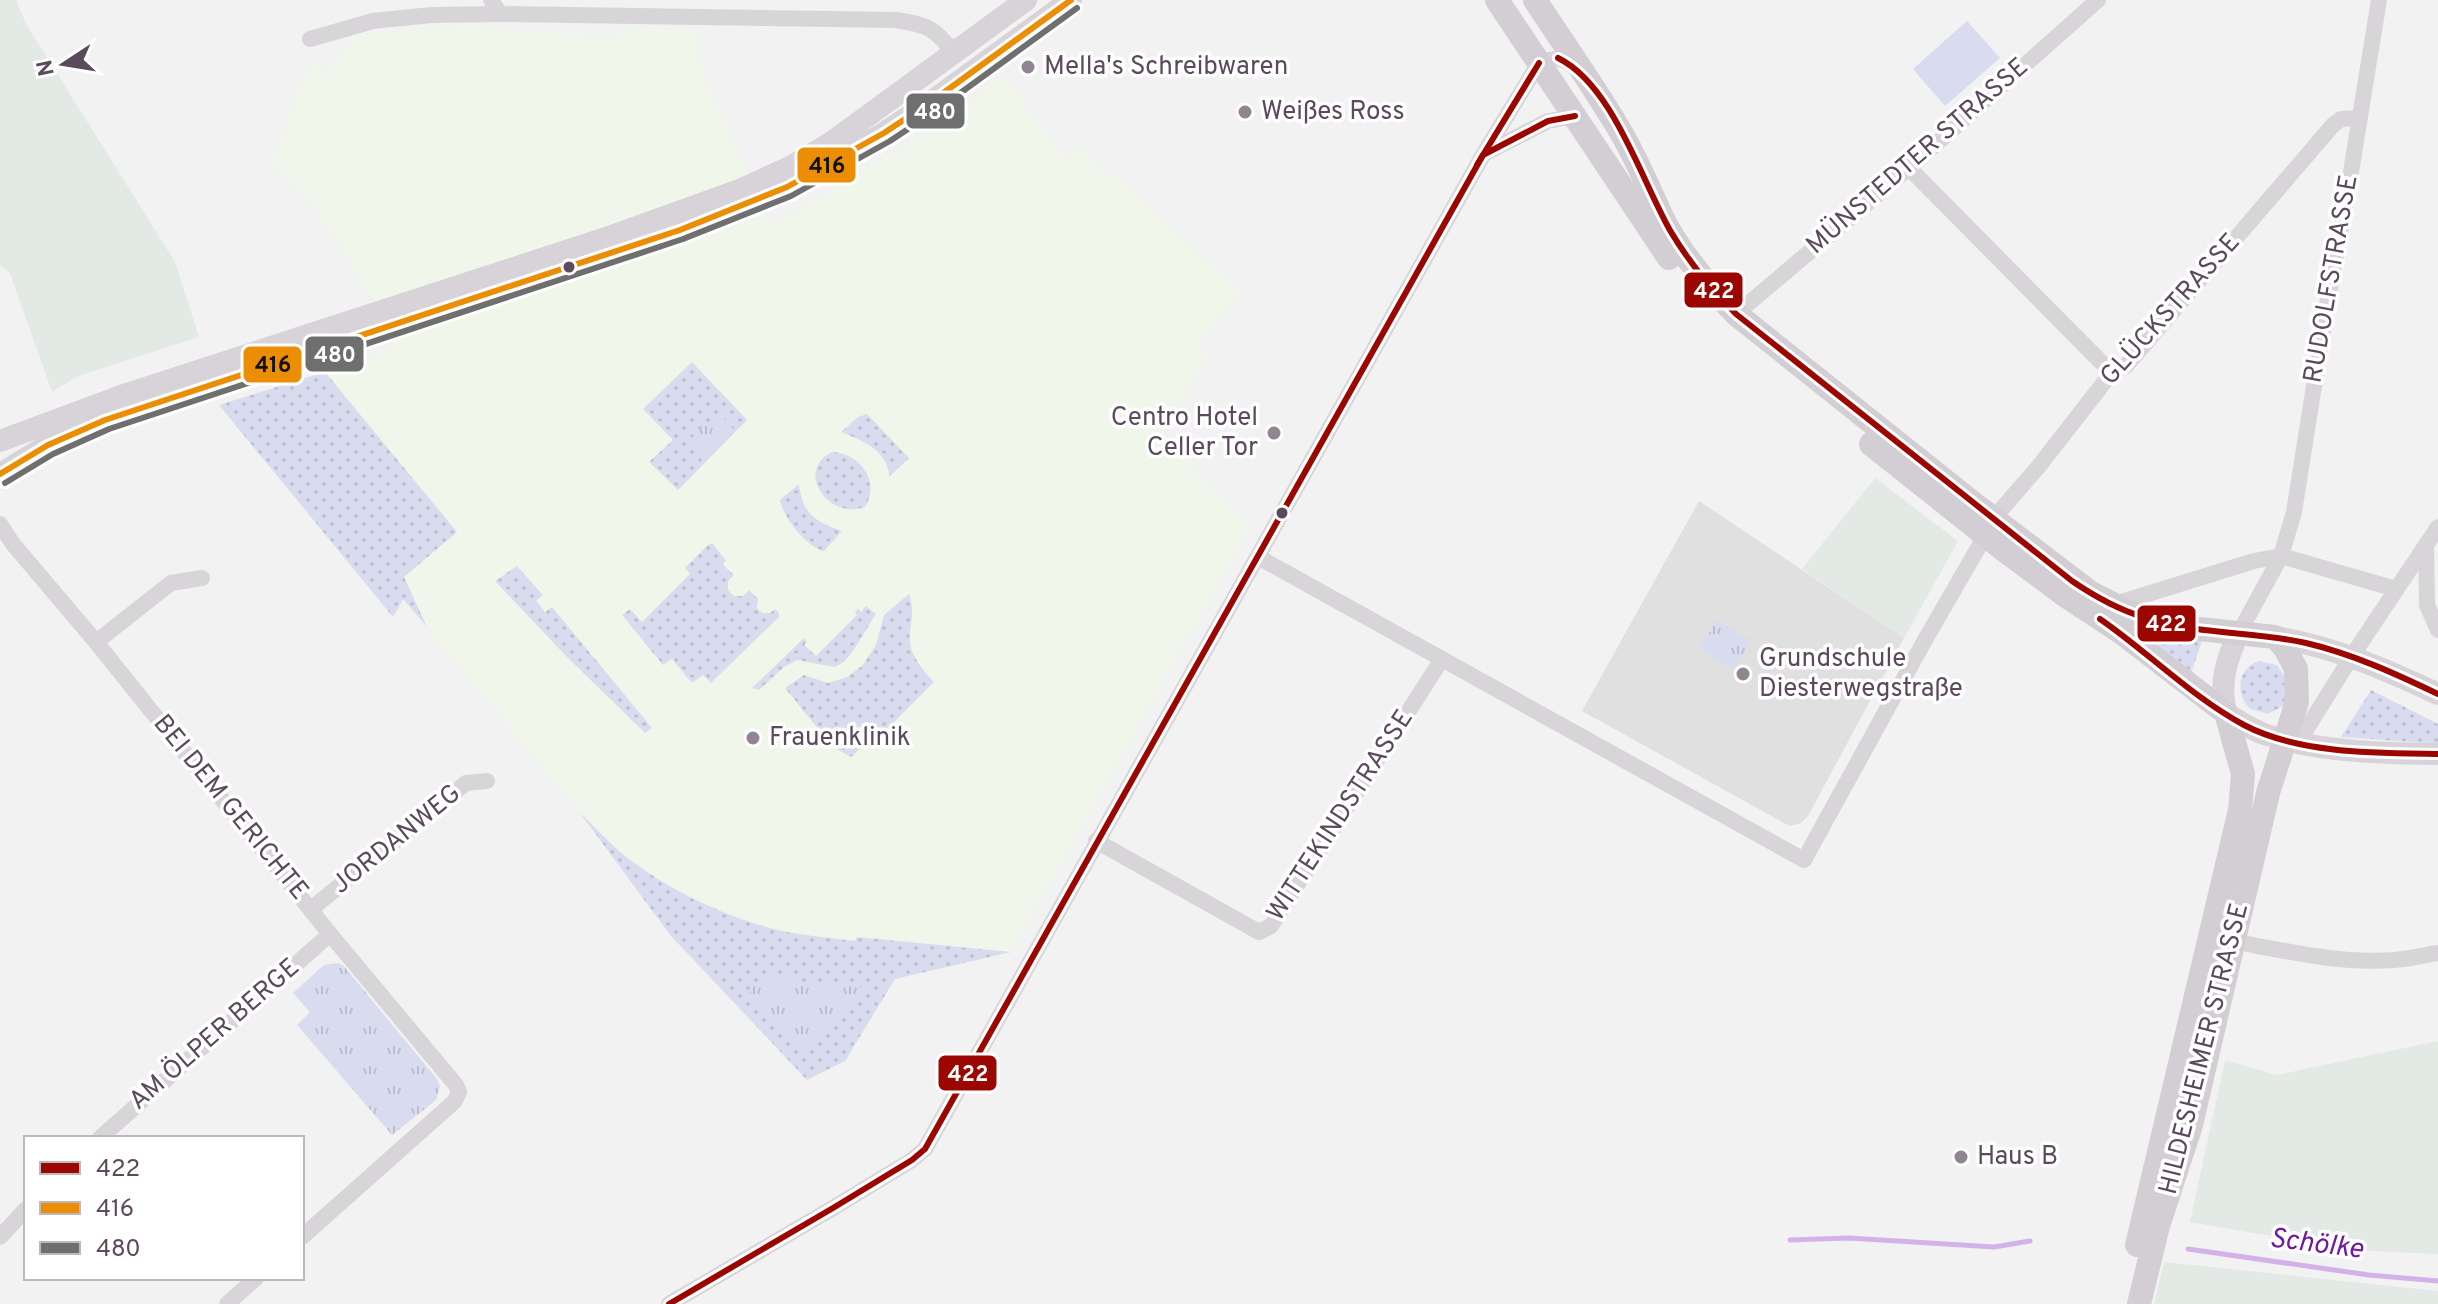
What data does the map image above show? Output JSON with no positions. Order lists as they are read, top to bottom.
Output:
{
  "streets": {
    "main road": ["HILDESHEIMER STRASSE"],
    "street": [
      "MÜNSTEDTER STRASSE",
      "RUDOLFSTRASSE",
      "GLÜCKSTRASSE",
      "BEI DEM GERICHTE",
      "WITTEKINDSTRASSE",
      "JORDANWEG",
      "AM ÖLPER BERGE"
    ]
  },
  "crossings": [
    ["RUDOLFSTRASSE", "GLÜCKSTRASSE"],
    ["RUDOLFSTRASSE", "HILDESHEIMER STRASSE"],
    ["GLÜCKSTRASSE", "WITTEKINDSTRASSE"],
    ["BEI DEM GERICHTE", "JORDANWEG"],
    ["BEI DEM GERICHTE", "AM ÖLPER BERGE"]
  ],
  "water": ["Schölke"],
  "places": [
    "Mella's Schreibwaren",
    "Weißes Ross",
    "Centro Hotel Celler Tor",
    "Grundschule Diesterwegstraße",
    "Frauenklinik",
    "Haus B"
  ],
  "lines": ["transit line 416", "transit line 480", "transit line 422"],
  "legend": ["422", "416", "480"],
  "north": "left"
}
